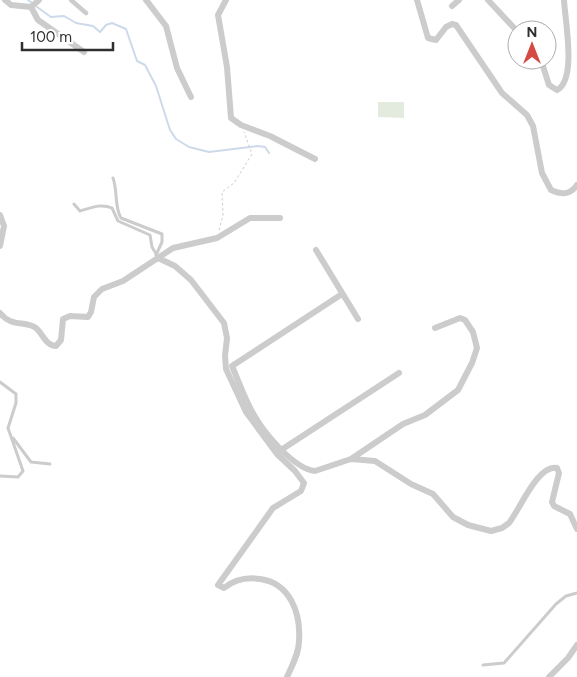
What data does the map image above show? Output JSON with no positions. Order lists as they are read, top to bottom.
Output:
{
  "scale_bar": "100 m",
  "north": "top"
}
